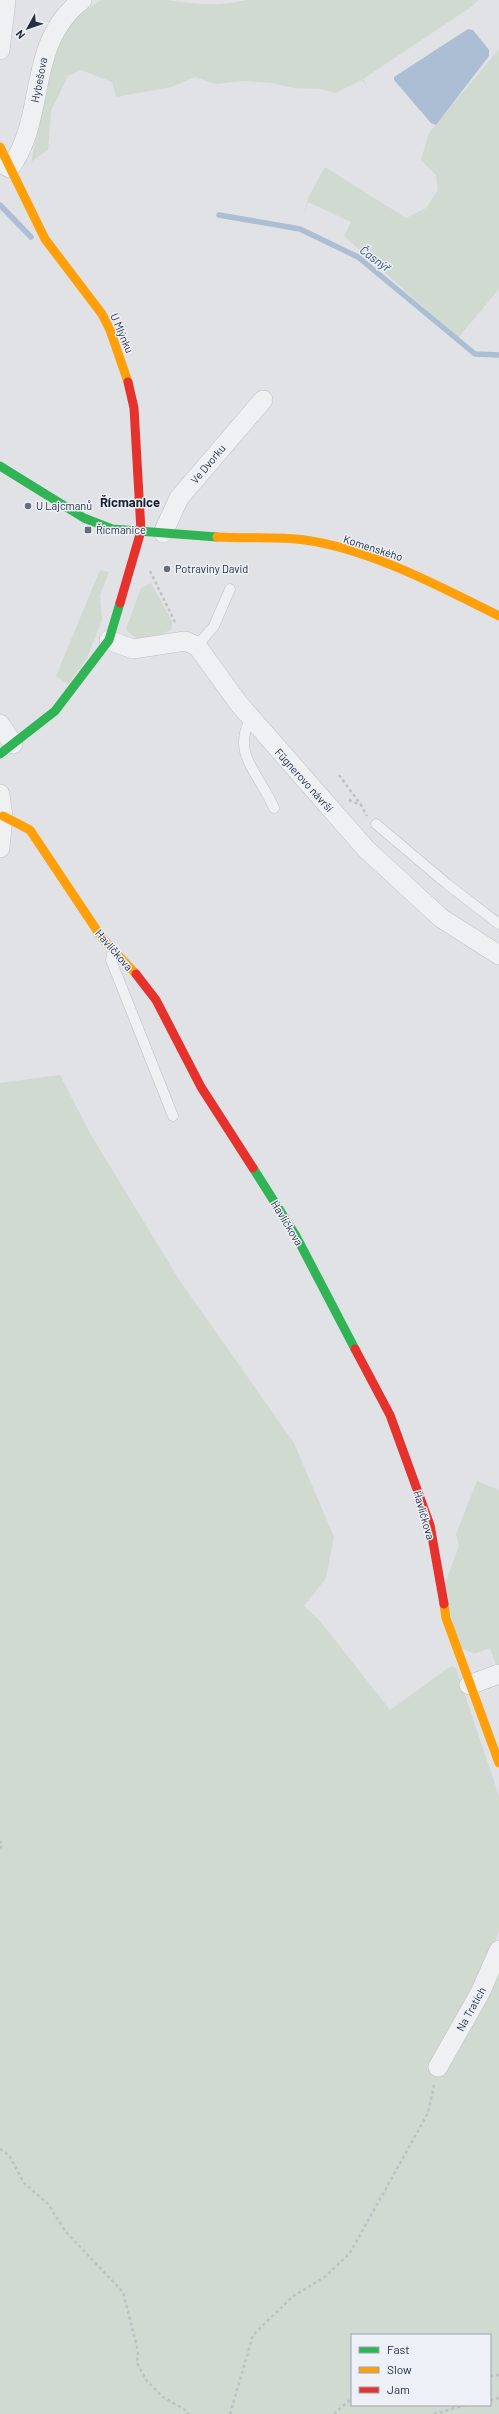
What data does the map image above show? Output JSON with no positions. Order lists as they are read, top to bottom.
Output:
{
  "streets": {
    "street": [
      "Hybešova",
      "U Mlýnku",
      "Ve Dvorku",
      "Komenského",
      "Fügnerovo návrší",
      "Havlíčkova",
      "Na Tratích"
    ]
  },
  "crossings": [
    ["Hybešova", "U Mlýnku"],
    ["U Mlýnku", "Komenského"],
    ["Ve Dvorku", "Komenského"]
  ],
  "districts": ["Řícmanice"],
  "water": ["Časnýř"],
  "places": {
    "other": ["U Lajcmanů", "Potraviny David"],
    "transit": ["Řícmanice"]
  },
  "legend": ["Fast", "Slow", "Jam"],
  "north": "bottom left"
}
